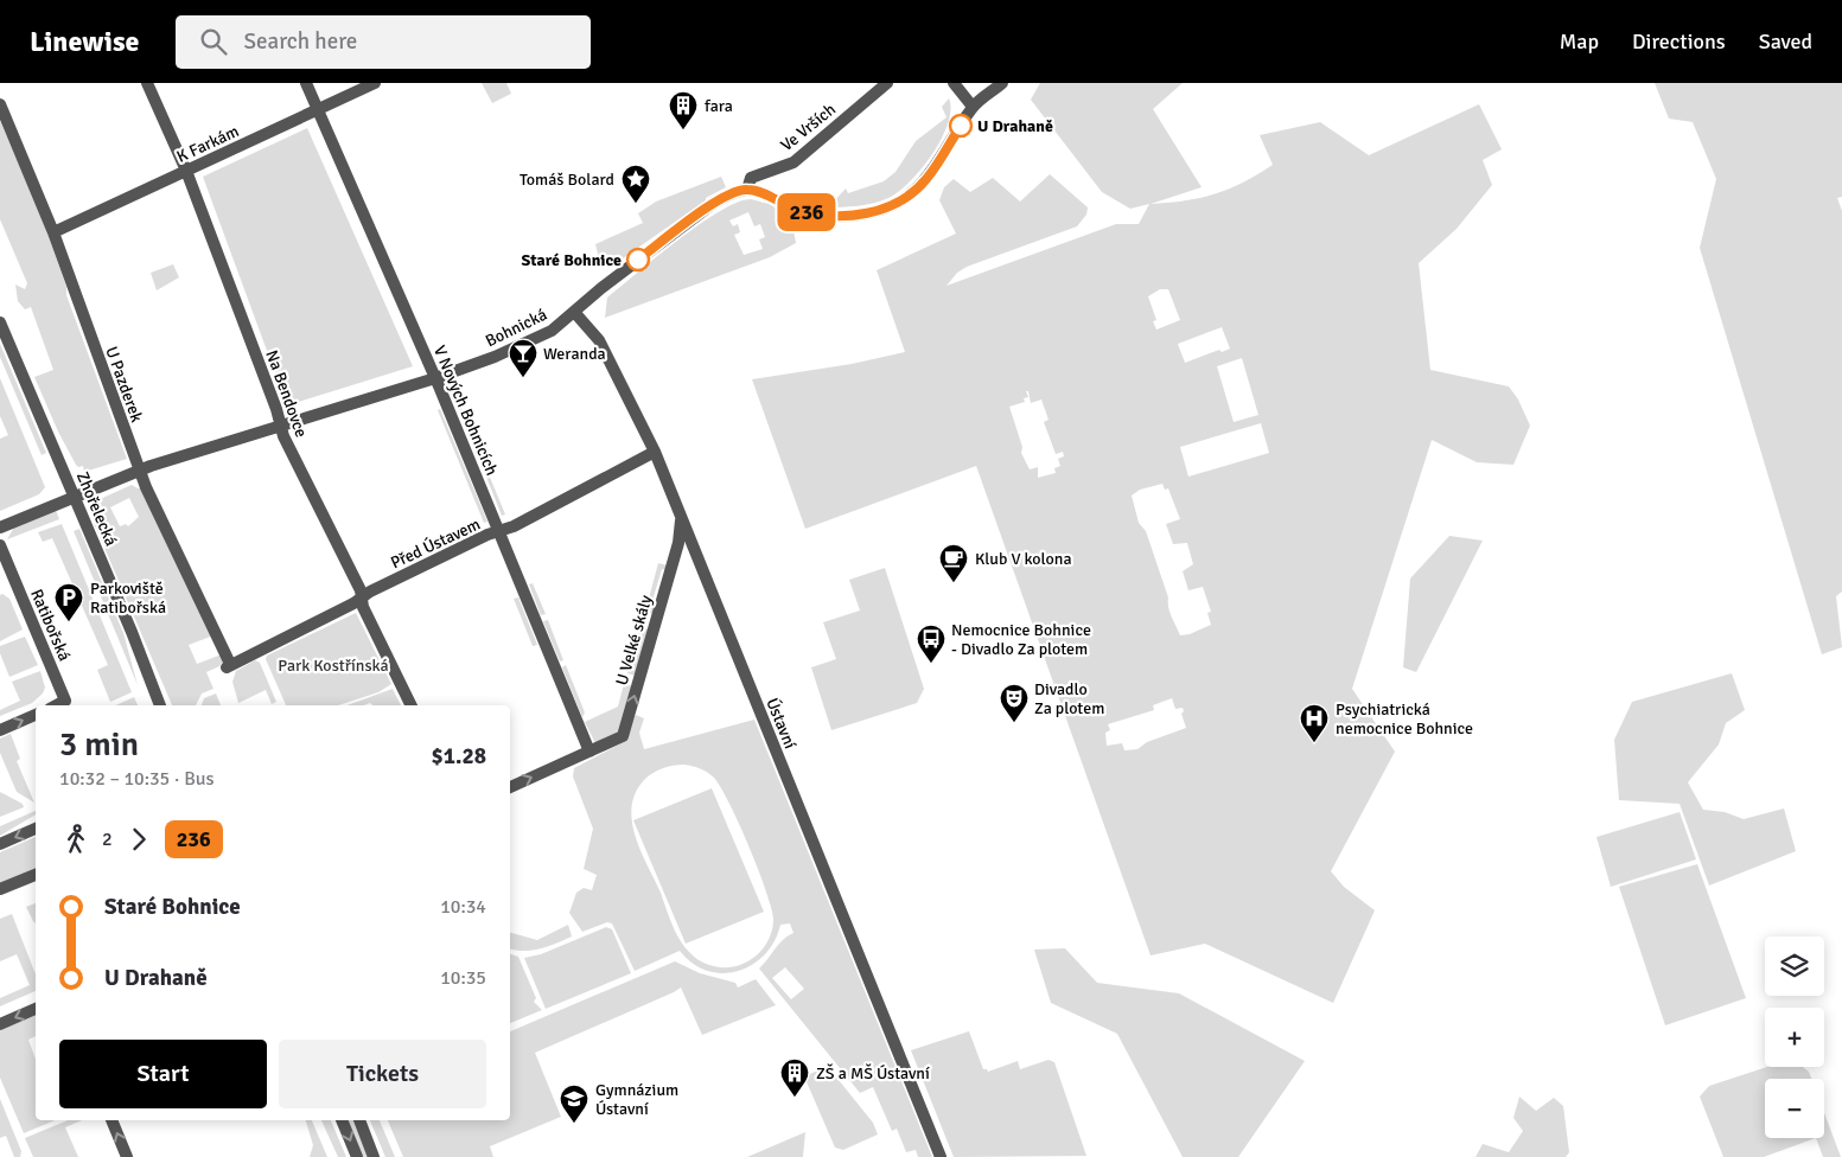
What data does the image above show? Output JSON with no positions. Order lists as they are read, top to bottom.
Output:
{
  "streets": {
    "street": [
      "Ve Vrších",
      "K Farkám",
      "Bohnická",
      "U Pazderek",
      "Na Bendovce",
      "V Nových Bohnicích",
      "Zhořelecká",
      "Před Ústavem",
      "Ratibořská",
      "U Velké skály",
      "Ústavní"
    ]
  },
  "crossings": [
    ["Ve Vrších", "Bohnická"],
    ["K Farkám", "U Pazderek"],
    ["K Farkám", "Na Bendovce"],
    ["K Farkám", "V Nových Bohnicích"],
    ["Bohnická", "U Pazderek"],
    ["Bohnická", "Na Bendovce"],
    ["Bohnická", "V Nových Bohnicích"],
    ["Bohnická", "Zhořelecká"],
    ["Bohnická", "Ústavní"],
    ["U Pazderek", "Před Ústavem"],
    ["Na Bendovce", "Před Ústavem"],
    ["V Nových Bohnicích", "Před Ústavem"],
    ["V Nových Bohnicích", "U Velké skály"],
    ["Před Ústavem", "Ústavní"],
    ["U Velké skály", "Ústavní"]
  ],
  "one_way": ["U Velké skály"],
  "parks": ["Park Kostřínská"],
  "places": {
    "other": ["U Drahaně", "Staré Bohnice"],
    "building": ["fara", "ZŠ a MŠ Ústavní"],
    "place": ["Tomáš Bolard"],
    "bar": ["Weranda"],
    "cafe": ["Klub V kolona"],
    "parking": ["Parkoviště Ratibořská"],
    "bus stop": ["Nemocnice Bohnice - Divadlo Za plotem"],
    "theatre": ["Divadlo Za plotem"],
    "hospital": ["Psychiatrická nemocnice Bohnice"],
    "school or university": ["Gymnázium Ústavní"]
  },
  "lines": ["bus line 236"],
  "page": {
    "header": "Linewise",
    "search": "Search here",
    "nav": ["Map", "Directions", "Saved"],
    "on_map": "236",
    "heading": ["3 min", "10:32 – 10:35 · Bus", "$1.28"],
    "legs": ["2", "236"],
    "list": [
      {
        "name": "Staré Bohnice",
        "value": "10:34"
      },
      {
        "name": "U Drahaně",
        "value": "10:35"
      }
    ],
    "map_buttons": ["+", "−"],
    "buttons": ["Start", "Tickets"]
  }
}
